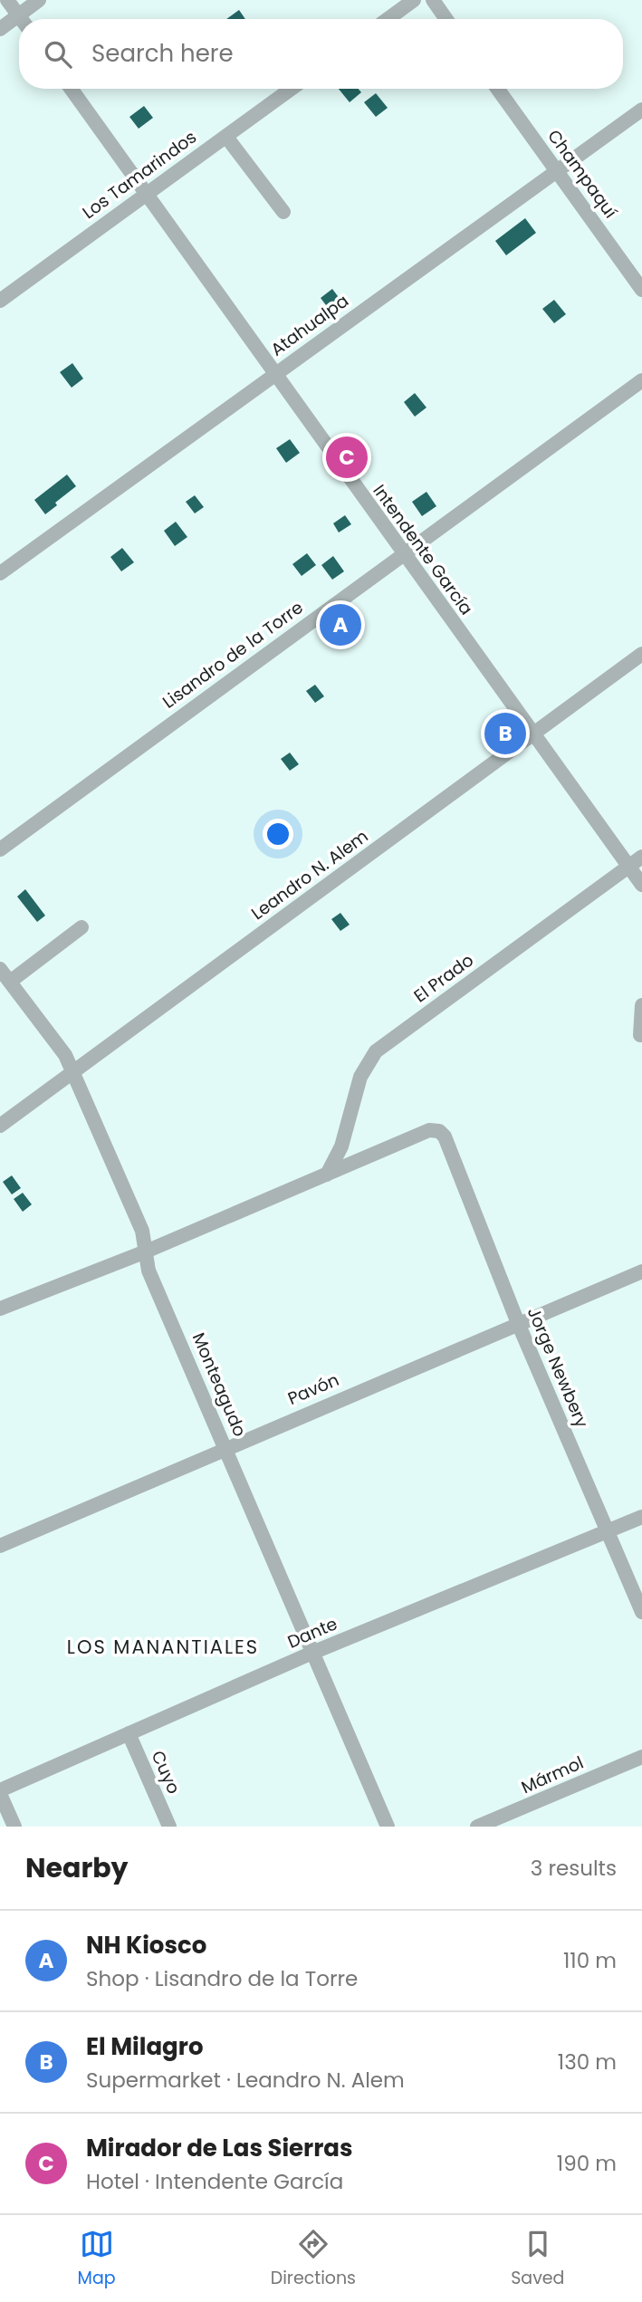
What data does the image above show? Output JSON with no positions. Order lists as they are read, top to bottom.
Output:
{
  "streets": {
    "street": [
      "Champaquí",
      "Los Tamarindos",
      "Atahualpa",
      "Intendente García",
      "Lisandro de la Torre",
      "Leandro N. Alem",
      "El Prado",
      "Jorge Newbery",
      "Monteagudo",
      "Pavón",
      "Dante",
      "Cuyo",
      "Mármol"
    ]
  },
  "crossings": [
    ["Champaquí", "Atahualpa"],
    ["Los Tamarindos", "Intendente García"],
    ["Atahualpa", "Intendente García"],
    ["Intendente García", "Lisandro de la Torre"],
    ["Intendente García", "Leandro N. Alem"],
    ["Intendente García", "El Prado"],
    ["Leandro N. Alem", "Monteagudo"],
    ["Jorge Newbery", "Pavón"],
    ["Jorge Newbery", "Dante"],
    ["Monteagudo", "Pavón"],
    ["Monteagudo", "Dante"],
    ["Dante", "Cuyo"]
  ],
  "districts": ["LOS MANANTIALES"],
  "page": {
    "search": "Search here",
    "pins": ["C", "A", "B"],
    "heading": ["Nearby", "3 results"],
    "list": [
      {
        "mark": "A",
        "name": "NH Kiosco",
        "note": "Shop · Lisandro de la Torre",
        "value": "110 m"
      },
      {
        "mark": "B",
        "name": "El Milagro",
        "note": "Supermarket · Leandro N. Alem",
        "value": "130 m"
      },
      {
        "mark": "C",
        "name": "Mirador de Las Sierras",
        "note": "Hotel · Intendente García",
        "value": "190 m"
      }
    ],
    "nav": ["Map", "Directions", "Saved"]
  }
}
